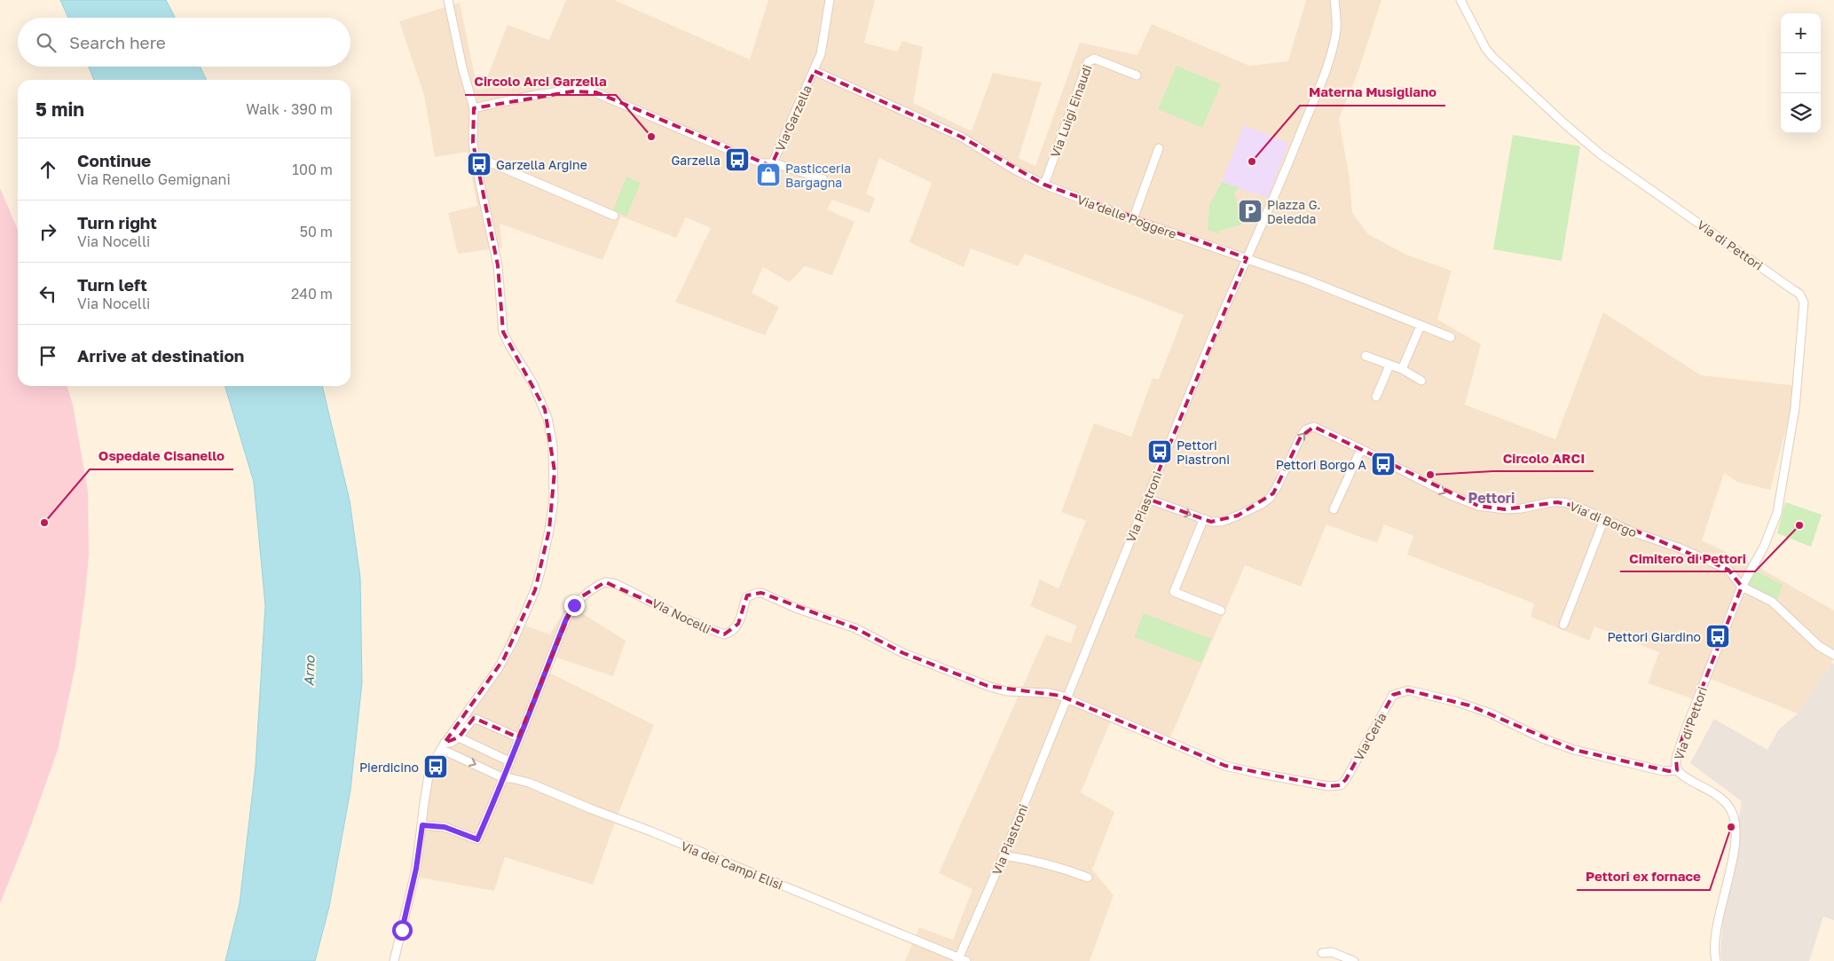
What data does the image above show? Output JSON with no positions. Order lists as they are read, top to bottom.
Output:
{
  "streets": {
    "street": [
      "Via Luigi Einaudi",
      "Via Garzella",
      "Via delle Poggere",
      "Via di Pettori",
      "Via Piastroni",
      "Via di Borgo",
      "Via Nocelli",
      "Via Ceria",
      "Via dei Campi Elisi"
    ]
  },
  "crossings": [
    ["Via Luigi Einaudi", "Via delle Poggere"],
    ["Via Garzella", "Via delle Poggere"],
    ["Via delle Poggere", "Via Piastroni"],
    ["Via di Pettori", "Via di Borgo"],
    ["Via di Pettori", "Via Ceria"],
    ["Via Piastroni", "Via di Borgo"],
    ["Via Piastroni", "Via Nocelli"],
    ["Via Piastroni", "Via Ceria"],
    ["Via Piastroni", "Via dei Campi Elisi"],
    ["Via Nocelli", "Via Ceria"],
    ["Via Nocelli", "Via dei Campi Elisi"]
  ],
  "one_way": ["Via di Borgo"],
  "districts": ["Pettori"],
  "water": ["Arno"],
  "places": {
    "other": [
      "Circolo Arci Garzella",
      "Materna Musigliano",
      "Circolo ARCI",
      "Ospedale Cisanello",
      "Cimitero di Pettori",
      "Pettori ex fornace"
    ],
    "bus stop": [
      "Garzella",
      "Garzella Argine",
      "Pettori Piastroni",
      "Pettori Borgo A",
      "Pettori Giardino",
      "Pierdicino"
    ],
    "shop": ["Pasticceria Bargagna"],
    "parking": ["Piazza G. Deledda"]
  },
  "page": {
    "map_buttons": ["+", "−"],
    "search": "Search here",
    "heading": ["5 min", "Walk · 390 m"],
    "list": [
      ["Continue", "Via Renello Gemignani", "100 m"],
      ["Turn right", "Via Nocelli", "50 m"],
      ["Turn left", "Via Nocelli", "240 m"],
      "Arrive at destination"
    ]
  }
}
